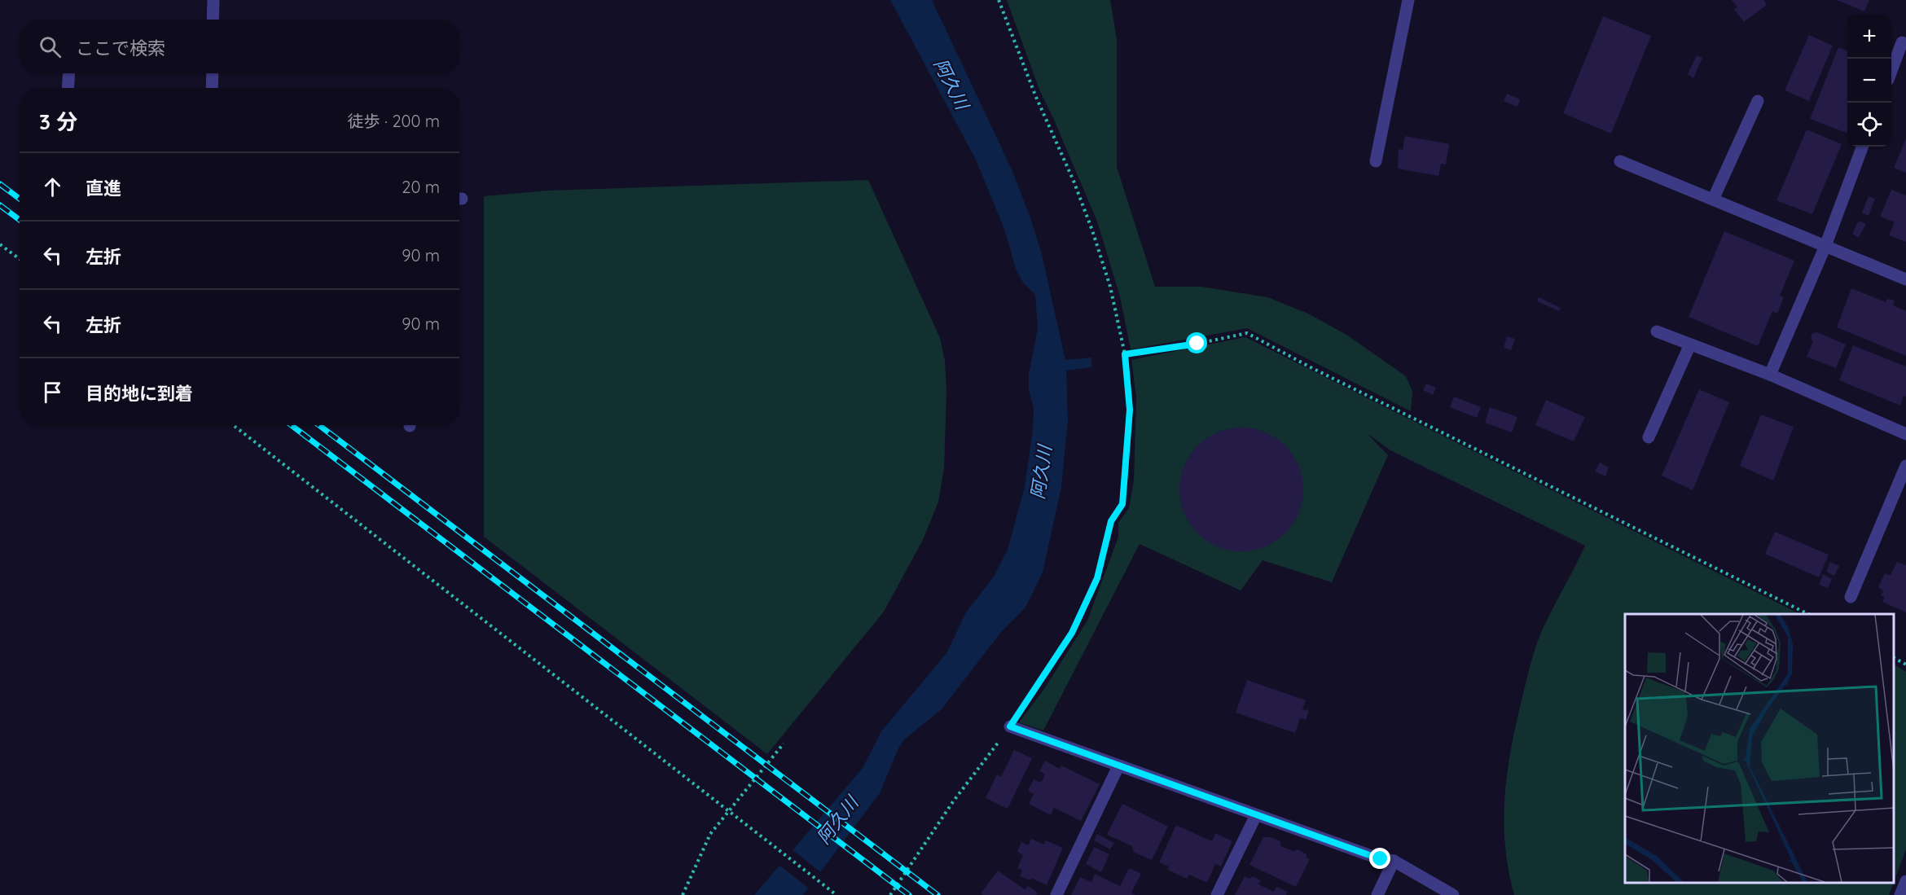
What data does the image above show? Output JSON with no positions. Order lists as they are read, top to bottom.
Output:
{
  "water": ["阿久川"],
  "page": {
    "map_buttons": ["+", "−"],
    "search": "ここで検索",
    "heading": ["3 分", "徒歩 · 200 m"],
    "list": [
      ["直進", "20 m"],
      ["左折", "90 m"],
      ["左折", "90 m"],
      "目的地に到着"
    ]
  }
}
